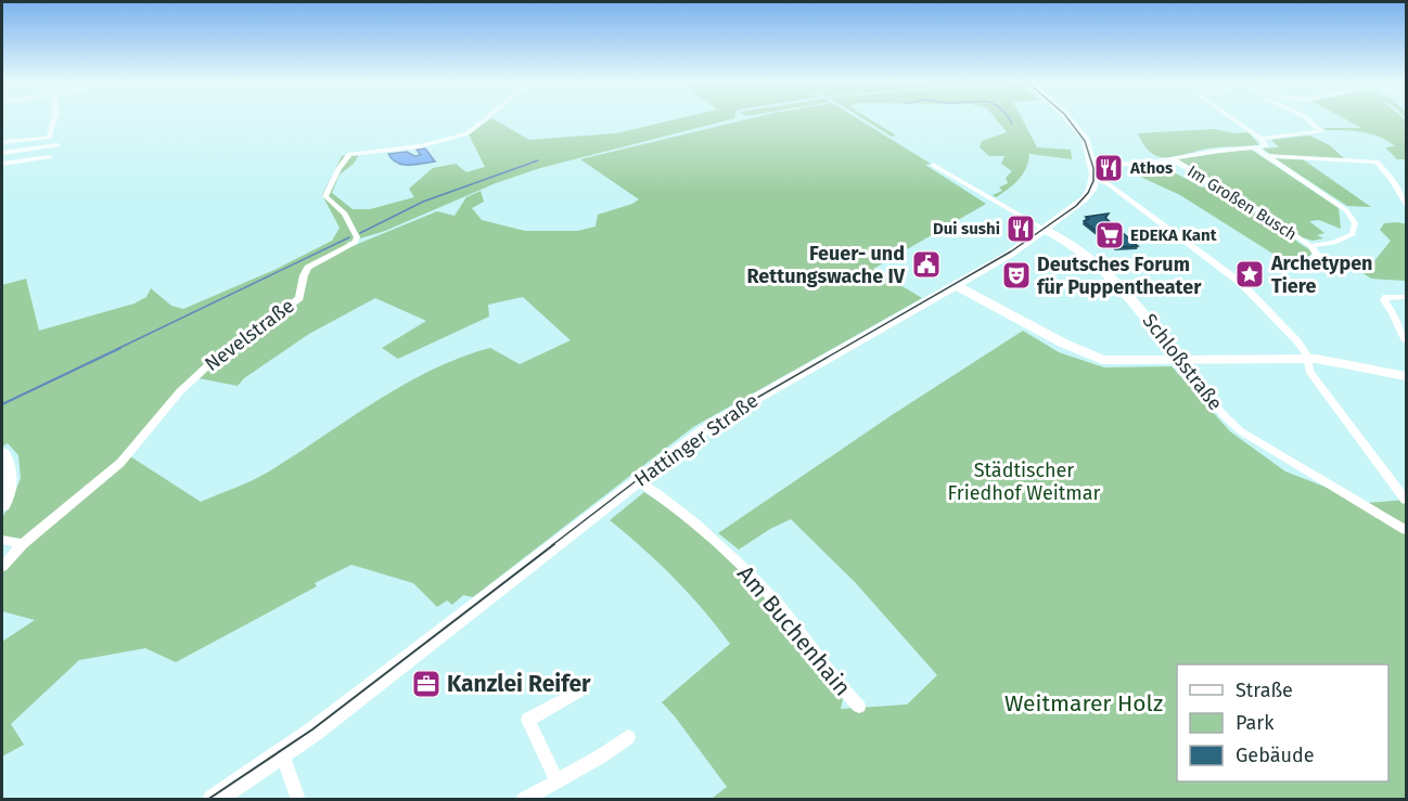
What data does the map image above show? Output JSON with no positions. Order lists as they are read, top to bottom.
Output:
{
  "streets": {
    "main road": ["Schloßstraße", "Hattinger Straße"],
    "street": ["Im Großen Busch", "Nevelstraße", "Am Buchenhain"]
  },
  "crossings": [
    ["Schloßstraße", "Hattinger Straße"],
    ["Hattinger Straße", "Am Buchenhain"]
  ],
  "parks": ["Städtischer Friedhof Weitmar", "Weitmarer Holz"],
  "places": {
    "restaurant": ["Athos", "Dui sushi"],
    "supermarket": ["EDEKA Kant"],
    "public building": ["Feuer- und Rettungswache IV"],
    "place": ["Archetypen Tiere"],
    "theatre": ["Deutsches Forum für Puppentheater"],
    "office": ["Kanzlei Reifer"]
  },
  "legend": ["Straße", "Park", "Gebäude"]
}
